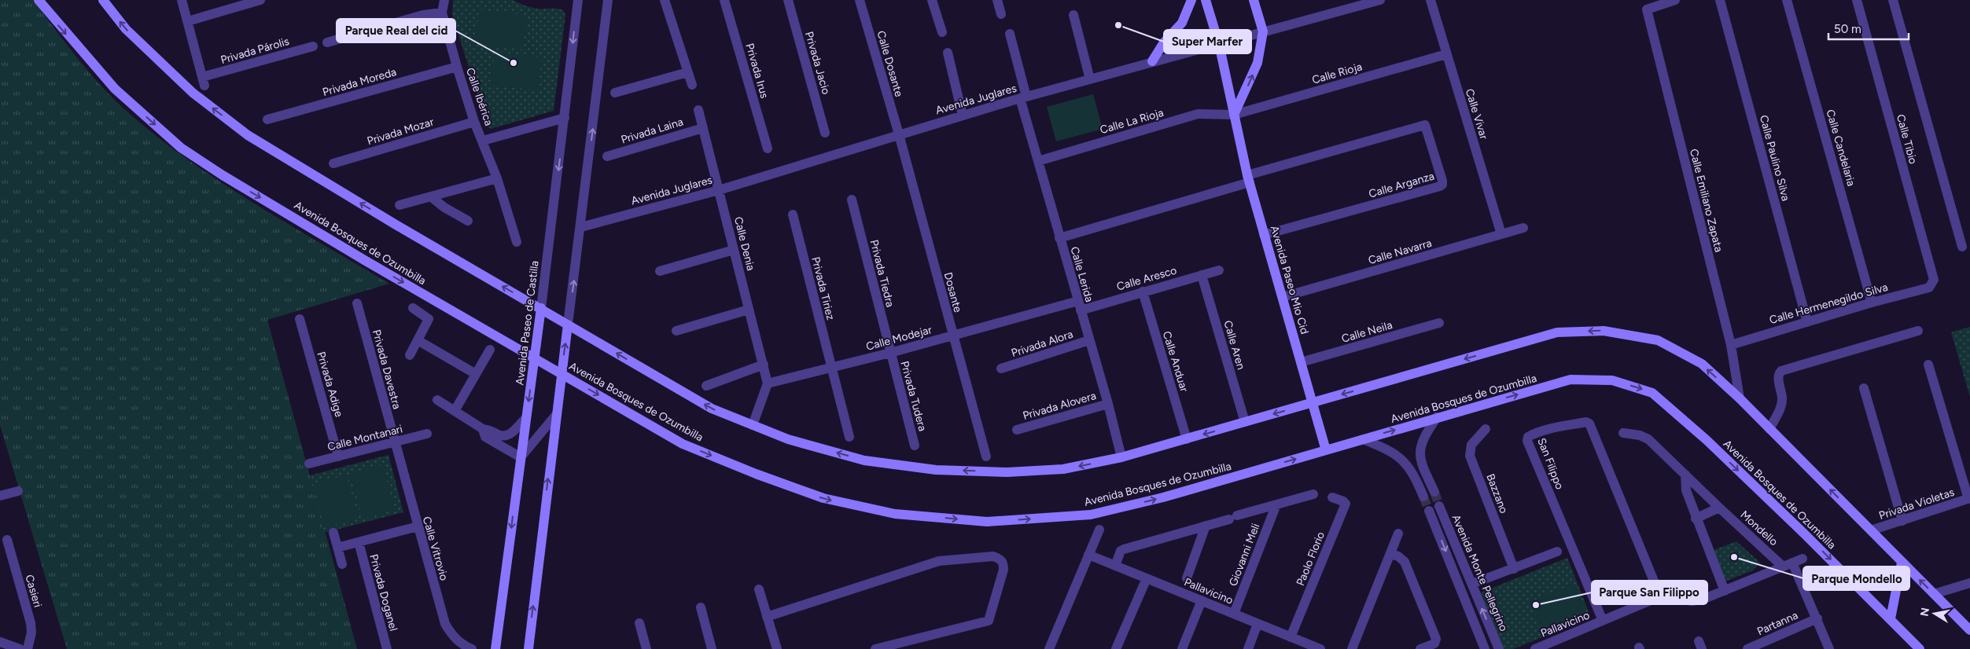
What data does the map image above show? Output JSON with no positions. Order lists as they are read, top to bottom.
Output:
{
  "streets": {
    "main road": ["Avenida Bosques de Ozumbilla", "Avenida Paseo Mio Cid", "Avenida Paseo de Castilla"],
    "street": [
      "Privada Párolis",
      "Privada Jacio",
      "Calle Dosante",
      "Privada Irus",
      "Calle Rioja",
      "Privada Moreda",
      "Calle Ibérica",
      "Avenida Juglares",
      "Calle Vivar",
      "Calle La Rioja",
      "Privada Laina",
      "Privada Mozar",
      "Calle Tibio",
      "Calle Candelaria",
      "Calle Paulino Silva",
      "Calle Arganza",
      "Calle Emiliano Zapata",
      "Calle Denia",
      "Calle Navarra",
      "Privada Tiedra",
      "Calle Lerida",
      "Calle Aresco",
      "Privada Tiriez",
      "Dosante",
      "Calle Hermenegildo Silva",
      "Calle Neila",
      "Calle Modejar",
      "Privada Alora",
      "Calle Aren",
      "Calle Anduar",
      "Privada Davestra",
      "Privada Adige",
      "Privada Tudera",
      "Privada Alovera",
      "Calle Montanari",
      "San Filippo",
      "Bazzano",
      "Privada Violetas",
      "Mondello",
      "Calle Vitrovio",
      "Giovanni Meli",
      "Paolo Florio",
      "Avenida Monte Pellegrino",
      "Casieri",
      "Pallavicino",
      "Privada Doganel",
      "Partanna"
    ]
  },
  "crossings": [
    ["Calle Dosante", "Avenida Juglares"],
    ["Calle Dosante", "Dosante"],
    ["Calle Rioja", "Calle Vivar"],
    ["Calle Rioja", "Calle La Rioja"],
    ["Calle Rioja", "Avenida Paseo Mio Cid"],
    ["Privada Moreda", "Calle Ibérica"],
    ["Calle Ibérica", "Privada Mozar"],
    ["Calle Ibérica", "Avenida Paseo de Castilla"],
    ["Avenida Juglares", "Calle Denia"],
    ["Avenida Juglares", "Calle Lerida"],
    ["Avenida Juglares", "Avenida Paseo Mio Cid"],
    ["Avenida Juglares", "Dosante"],
    ["Calle Vivar", "Calle Navarra"],
    ["Calle La Rioja", "Calle Lerida"],
    ["Calle La Rioja", "Avenida Paseo Mio Cid"],
    ["Privada Laina", "Calle Denia"],
    ["Calle Tibio", "Calle Hermenegildo Silva"],
    ["Calle Candelaria", "Calle Hermenegildo Silva"],
    ["Calle Paulino Silva", "Calle Hermenegildo Silva"],
    ["Calle Arganza", "Calle Lerida"],
    ["Calle Arganza", "Avenida Paseo Mio Cid"],
    ["Calle Emiliano Zapata", "Calle Hermenegildo Silva"],
    ["Avenida Bosques de Ozumbilla", "Avenida Paseo Mio Cid"],
    ["Avenida Bosques de Ozumbilla", "Avenida Paseo de Castilla"],
    ["Calle Denia", "Calle Modejar"],
    ["Calle Navarra", "Avenida Paseo Mio Cid"],
    ["Privada Tiedra", "Calle Modejar"],
    ["Privada Tiedra", "Privada Tudera"],
    ["Calle Lerida", "Calle Aresco"],
    ["Calle Lerida", "Calle Modejar"],
    ["Calle Lerida", "Privada Alora"],
    ["Calle Lerida", "Privada Alovera"],
    ["Calle Aresco", "Calle Modejar"],
    ["Calle Aresco", "Calle Aren"],
    ["Calle Aresco", "Calle Anduar"],
    ["Avenida Paseo Mio Cid", "Calle Neila"],
    ["Privada Tiriez", "Calle Modejar"],
    ["Dosante", "Calle Modejar"],
    ["Calle Modejar", "Privada Tudera"],
    ["Privada Davestra", "Calle Montanari"],
    ["Privada Davestra", "Calle Vitrovio"],
    ["Privada Adige", "Calle Montanari"],
    ["Calle Montanari", "Calle Vitrovio"],
    ["San Filippo", "Pallavicino"],
    ["Giovanni Meli", "Pallavicino"],
    ["Paolo Florio", "Pallavicino"]
  ],
  "places": [
    "Super Marfer",
    "Parque Real del cid",
    "Parque Mondello",
    "Parque San Filippo"
  ],
  "scale_bar": "50 m",
  "north": "left"
}
